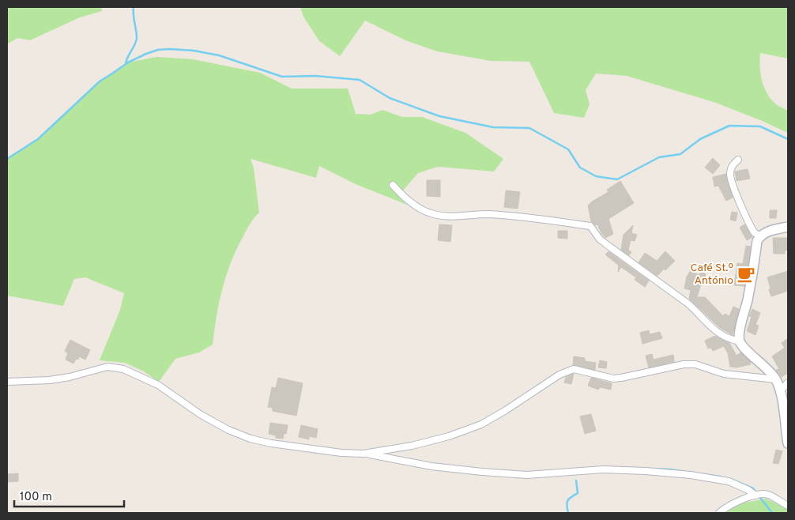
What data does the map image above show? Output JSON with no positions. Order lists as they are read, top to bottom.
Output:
{
  "places": {
    "cafe": ["Café St.º António"]
  },
  "scale_bar": "100 m"
}
